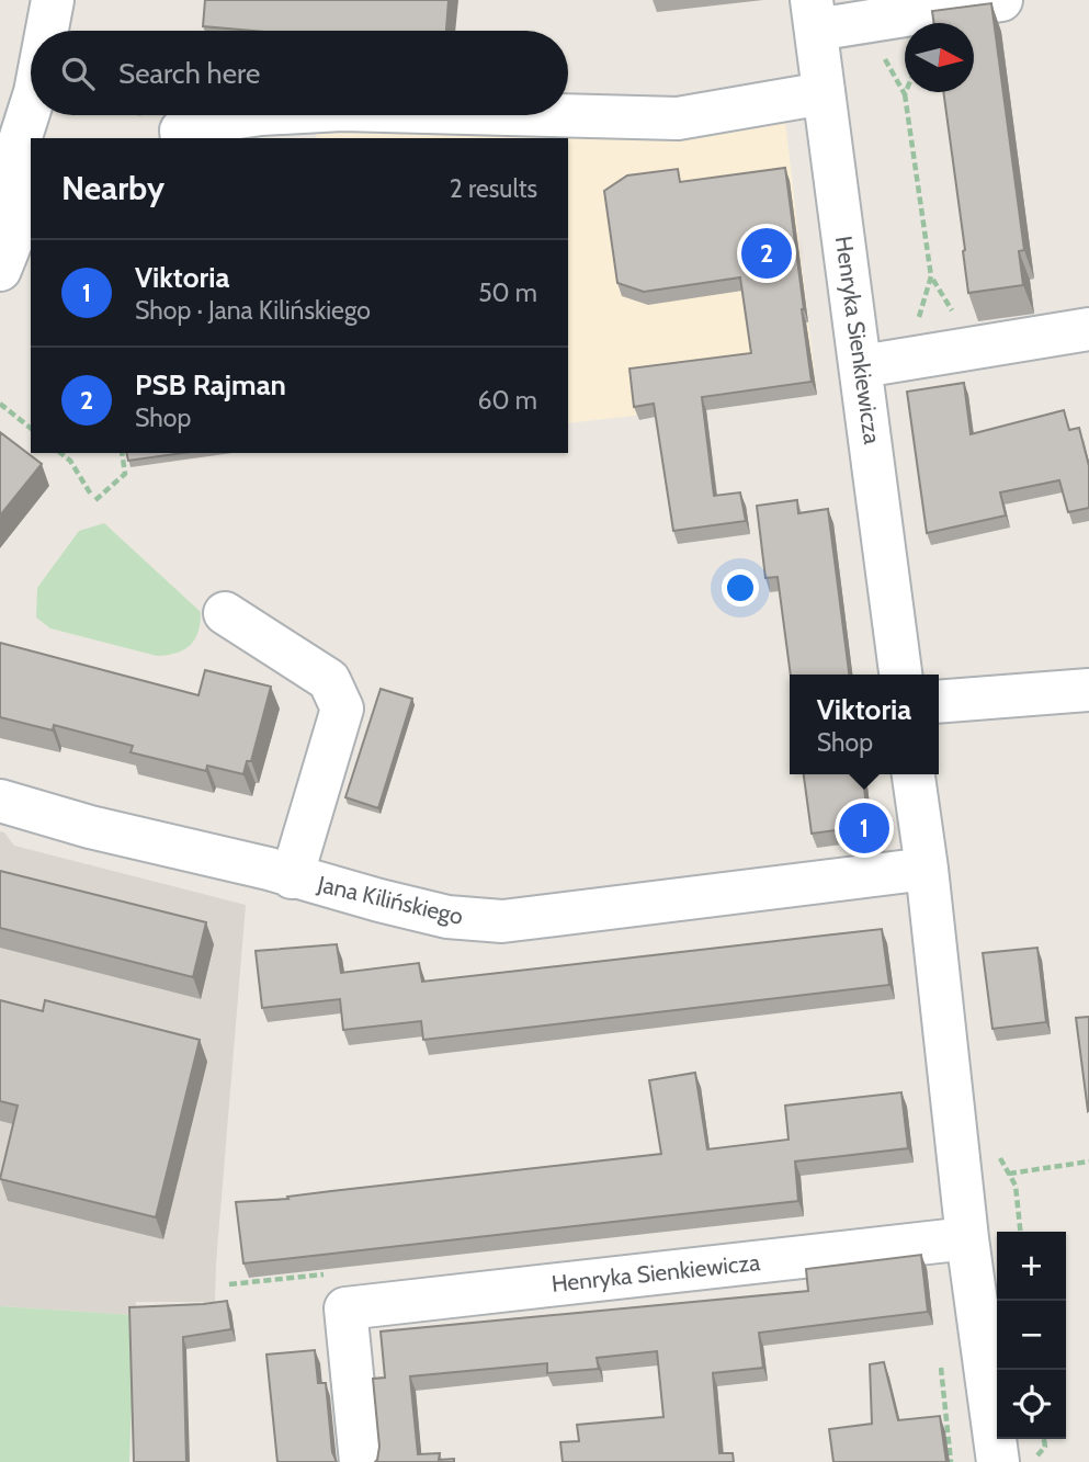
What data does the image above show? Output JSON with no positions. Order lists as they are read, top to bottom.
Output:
{
  "streets": {
    "street": ["Henryka Sienkiewicza", "Jana Kilińskiego"]
  },
  "north": "right",
  "page": {
    "search": "Search here",
    "heading": ["Nearby", "2 results"],
    "pins": ["2", "1"],
    "list": [
      {
        "mark": "1",
        "name": "Viktoria",
        "note": "Shop · Jana Kilińskiego",
        "value": "50 m"
      },
      {
        "mark": "2",
        "name": "PSB Rajman",
        "note": "Shop",
        "value": "60 m"
      }
    ],
    "popup": ["Viktoria", "Shop"],
    "map_buttons": ["+", "−"]
  }
}
